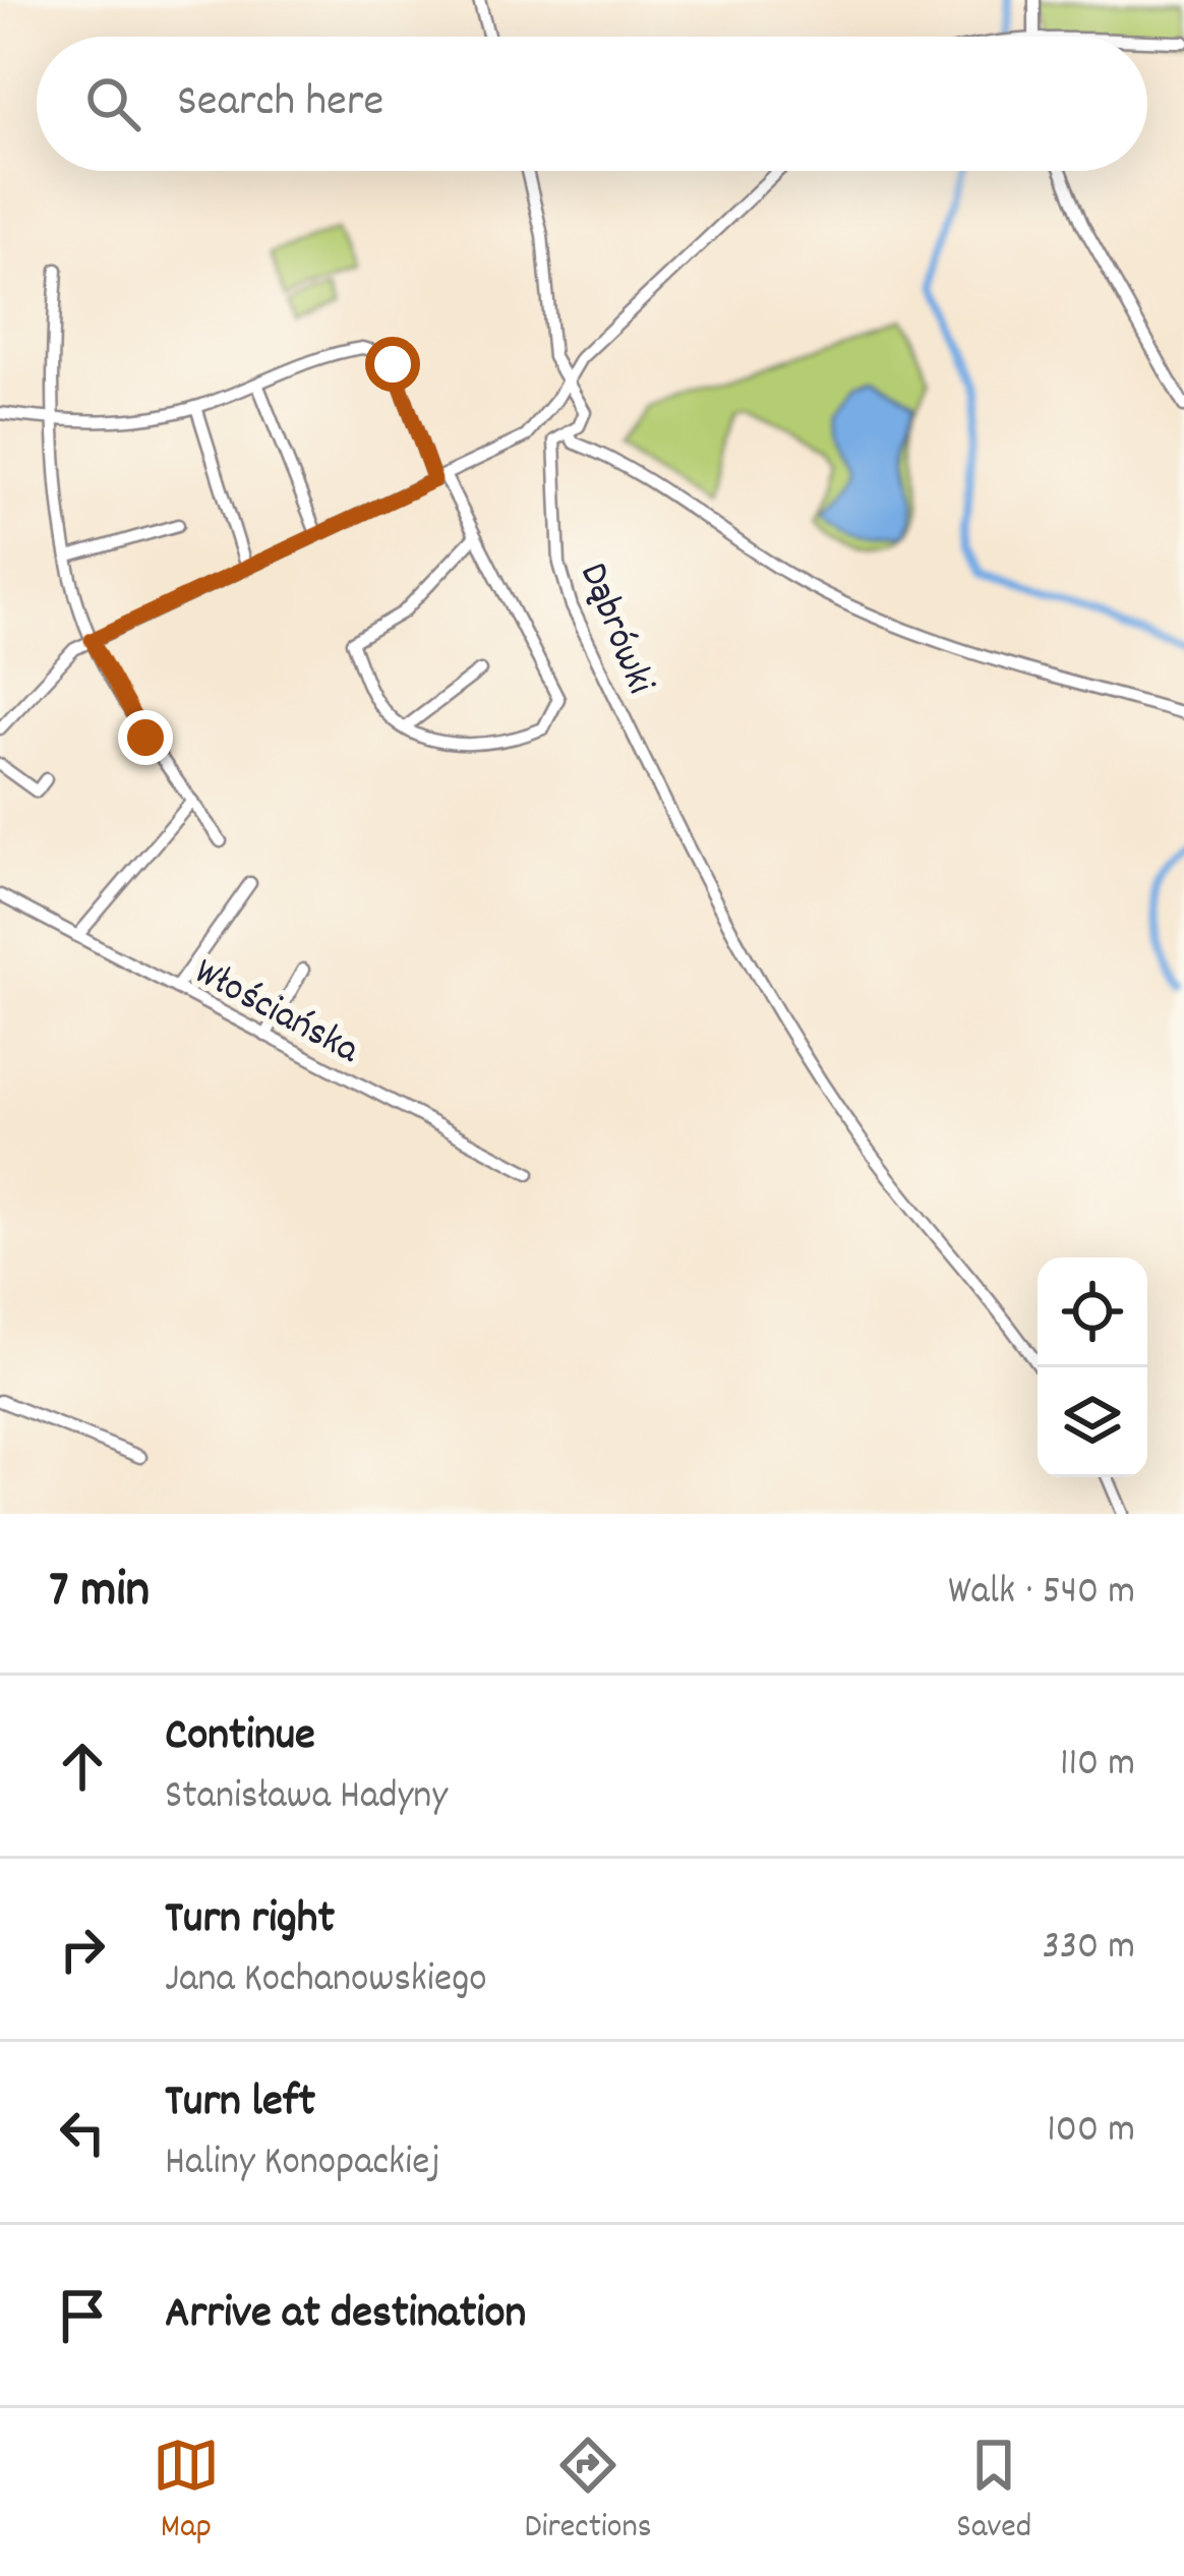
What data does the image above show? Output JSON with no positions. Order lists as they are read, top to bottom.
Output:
{
  "streets": {
    "street": ["Dąbrówki", "Włościańska"]
  },
  "page": {
    "search": "Search here",
    "heading": ["7 min", "Walk · 540 m"],
    "list": [
      ["Continue", "Stanisława Hadyny", "110 m"],
      ["Turn right", "Jana Kochanowskiego", "330 m"],
      ["Turn left", "Haliny Konopackiej", "100 m"],
      "Arrive at destination"
    ],
    "nav": ["Map", "Directions", "Saved"]
  }
}
